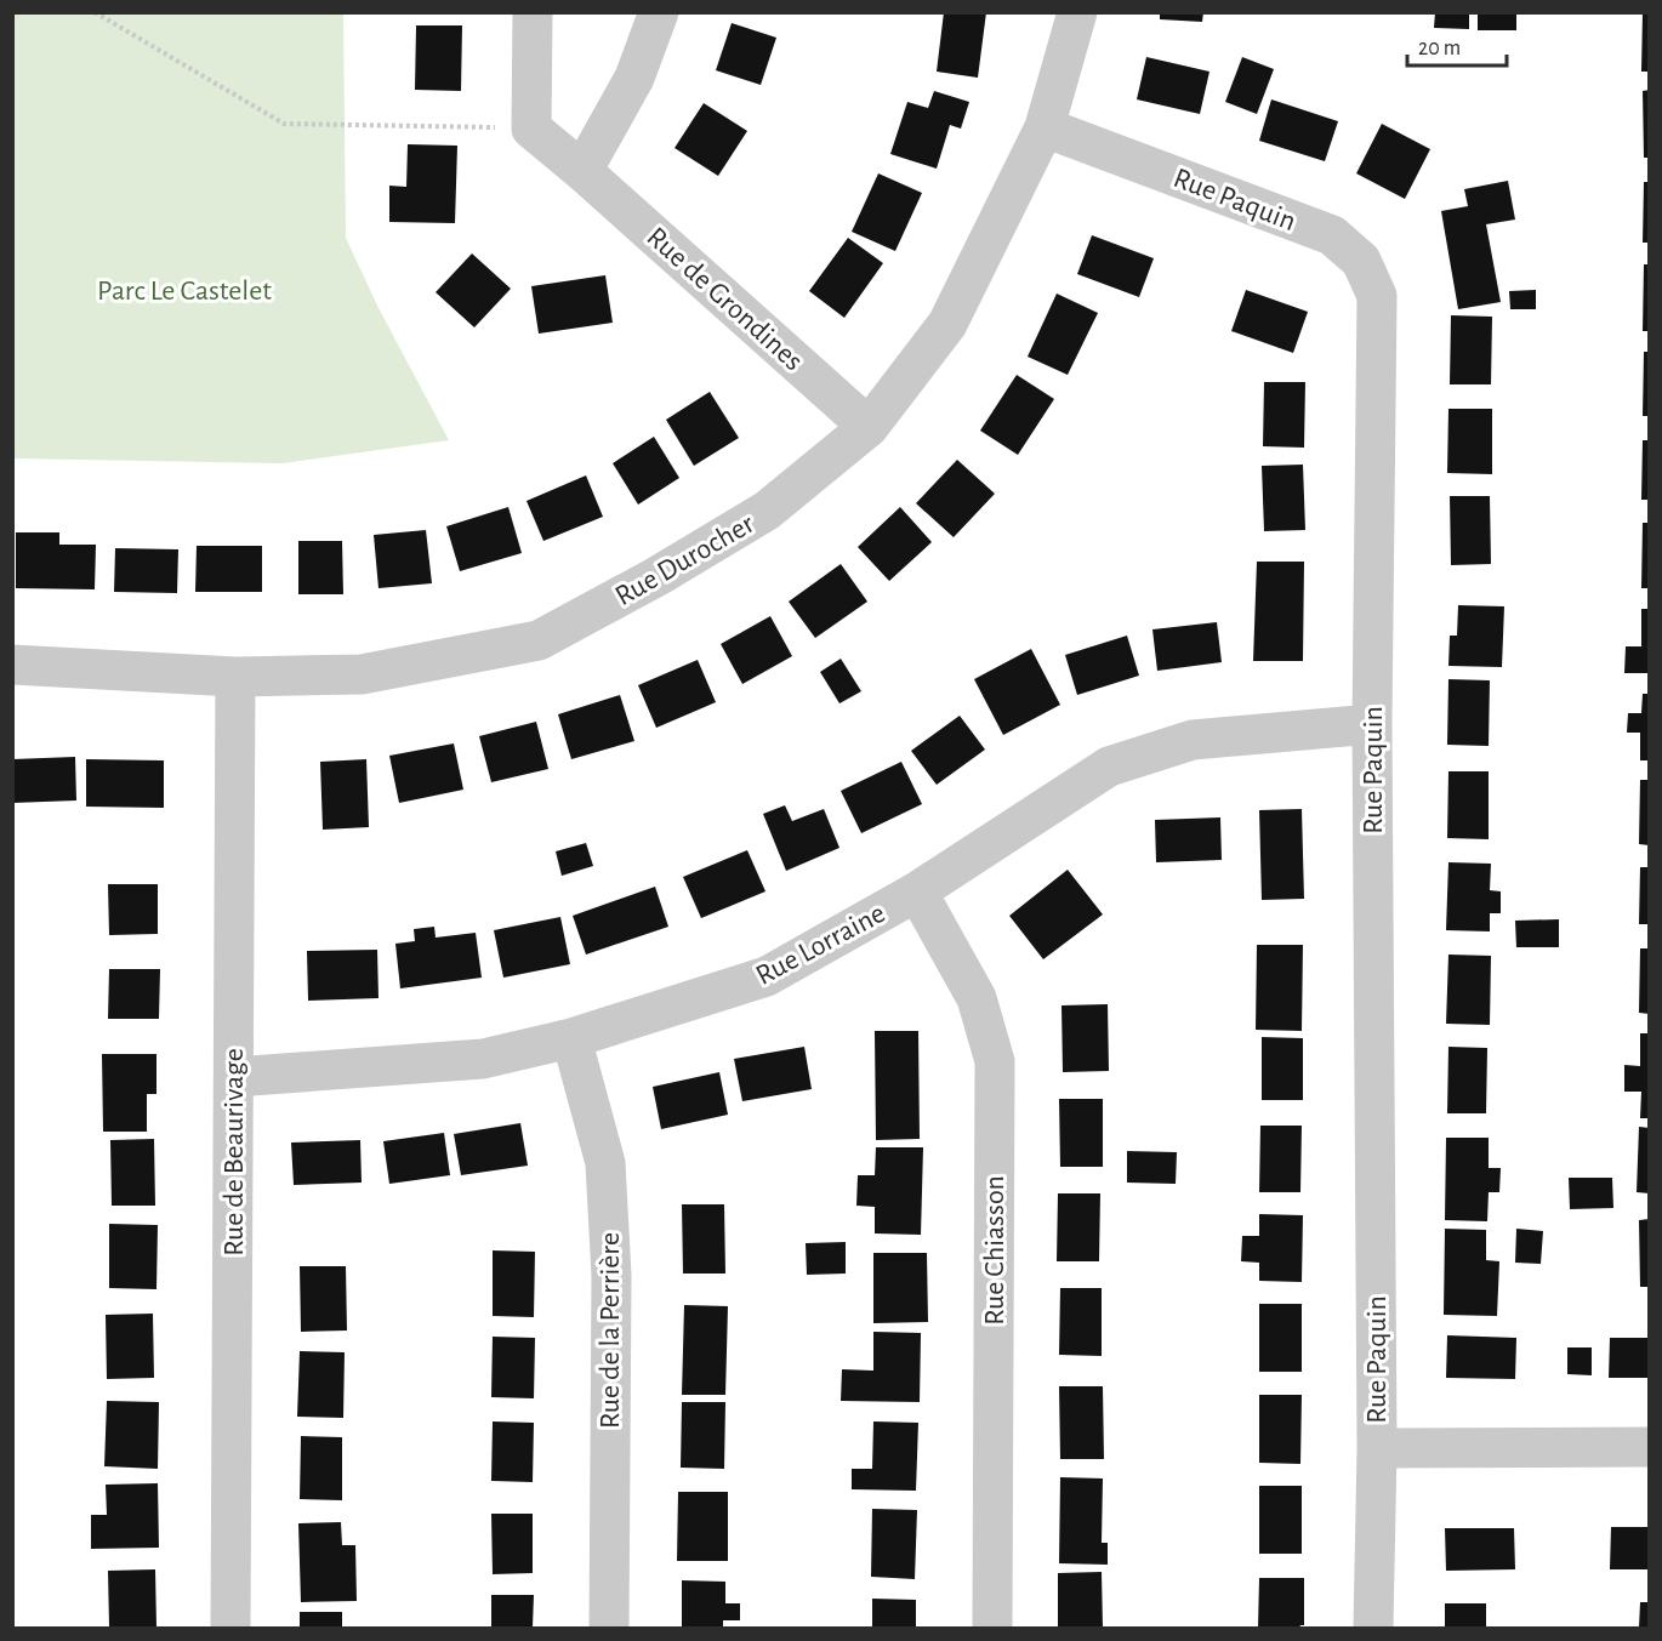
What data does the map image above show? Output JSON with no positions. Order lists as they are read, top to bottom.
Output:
{
  "streets": {
    "street": [
      "Rue Paquin",
      "Rue de Grondines",
      "Rue Durocher",
      "Rue Lorraine",
      "Rue de Beaurivage",
      "Rue Chiasson",
      "Rue de la Perrière"
    ]
  },
  "crossings": [
    ["Rue Paquin", "Rue Durocher"],
    ["Rue Paquin", "Rue Lorraine"],
    ["Rue de Grondines", "Rue Durocher"],
    ["Rue Durocher", "Rue de Beaurivage"],
    ["Rue Lorraine", "Rue de Beaurivage"],
    ["Rue Lorraine", "Rue Chiasson"],
    ["Rue Lorraine", "Rue de la Perrière"]
  ],
  "parks": ["Parc Le Castelet"],
  "scale_bar": "20 m"
}
